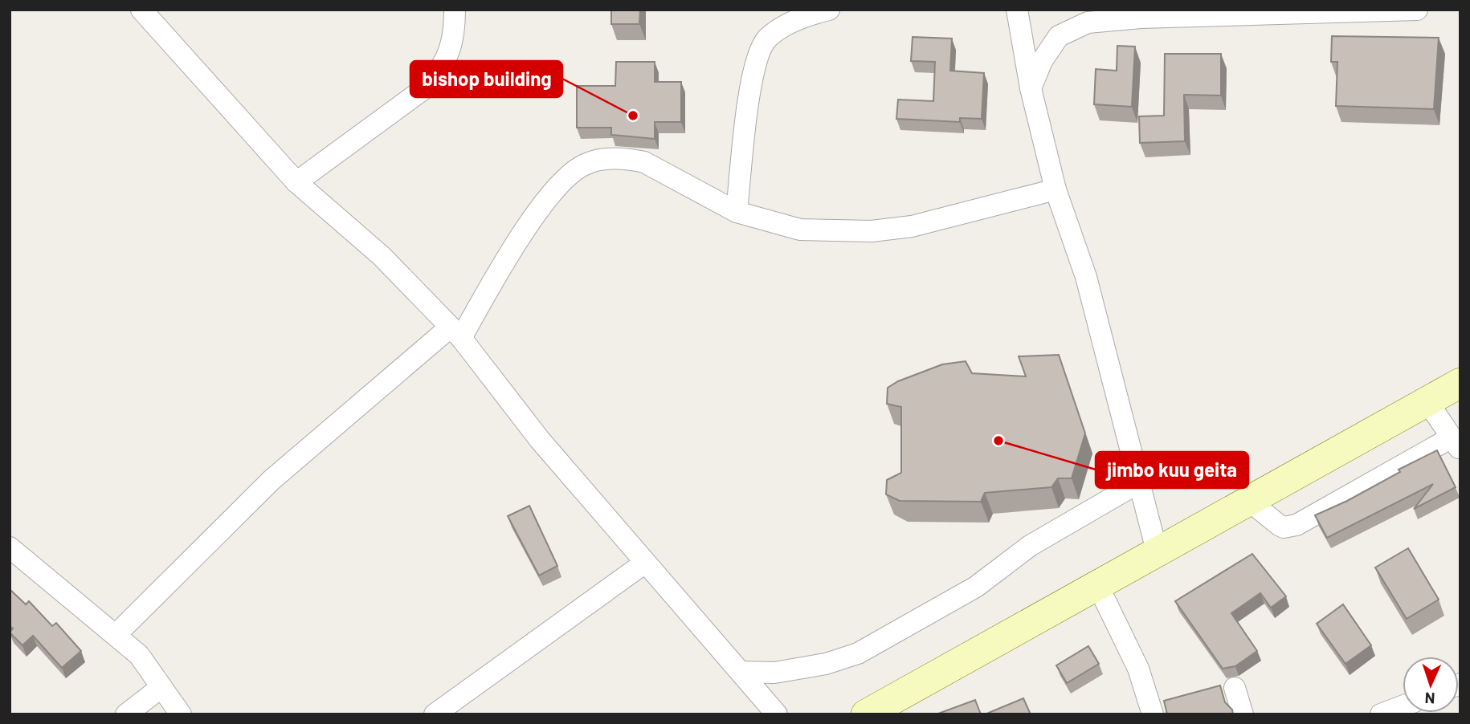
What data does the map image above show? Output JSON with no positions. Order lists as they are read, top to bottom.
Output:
{
  "places": ["bishop building", "jimbo kuu geita"],
  "north": "bottom"
}
